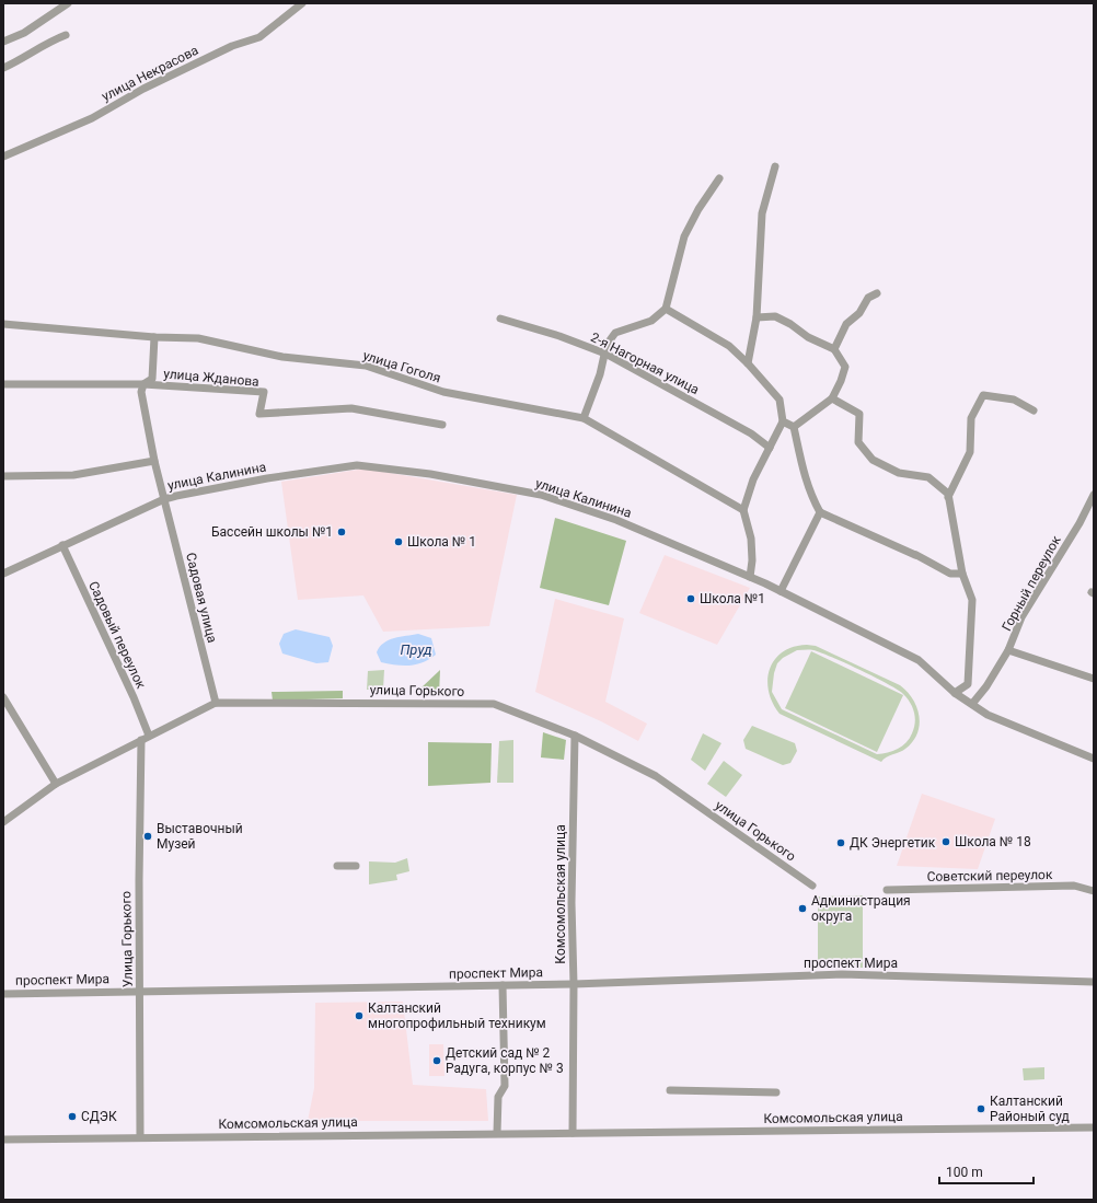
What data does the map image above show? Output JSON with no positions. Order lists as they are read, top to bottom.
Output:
{
  "streets": {
    "street": [
      "улица Некрасова",
      "2-я Нагорная улица",
      "улица Гоголя",
      "улица Жданова",
      "улица Калинина",
      "Горный переулок",
      "Садовая улица",
      "Садовый переулок",
      "улица Горького",
      "Советский переулок",
      "Комсомольская улица",
      "Улица Горького",
      "проспект Мира"
    ]
  },
  "crossings": [
    ["улица Жданова", "Садовая улица"],
    ["улица Калинина", "Горный переулок"],
    ["улица Калинина", "Садовая улица"],
    ["улица Калинина", "Садовый переулок"],
    ["Садовая улица", "улица Горького"],
    ["Садовый переулок", "улица Горького"],
    ["улица Горького", "Комсомольская улица"],
    ["улица Горького", "Улица Горького"],
    ["Комсомольская улица", "Улица Горького"],
    ["Комсомольская улица", "проспект Мира"],
    ["Улица Горького", "проспект Мира"]
  ],
  "water": ["Пруд"],
  "places": [
    "Бассейн школы №1",
    "Школа № 1",
    "Школа №1",
    "Выставочный Музей",
    "Школа № 18",
    "ДК Энергетик",
    "Администрация округа",
    "Калтанский многопрофильный техникум",
    "Детский сад № 2 Радуга, корпус № 3",
    "Калтанский Районый суд",
    "СДЭК"
  ],
  "scale_bar": "100 m"
}
